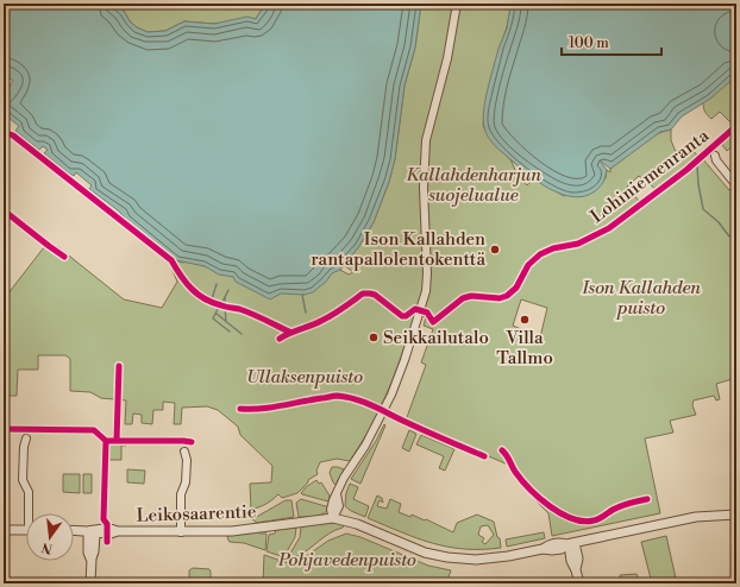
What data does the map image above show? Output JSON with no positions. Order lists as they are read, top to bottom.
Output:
{
  "streets": {
    "street": ["Leikosaarentie"],
    "cycle path": ["Lohiniemenranta"]
  },
  "parks": [
    "Kallahdenharjun suojelualue",
    "Ison Kallahden puisto",
    "Ullaksenpuisto",
    "Pohjavedenpuisto"
  ],
  "places": ["Ison Kallahden rantapallolentokenttä", "Villa Tallmo", "Seikkailutalo"],
  "scale_bar": "100 m",
  "north": "bottom"
}
